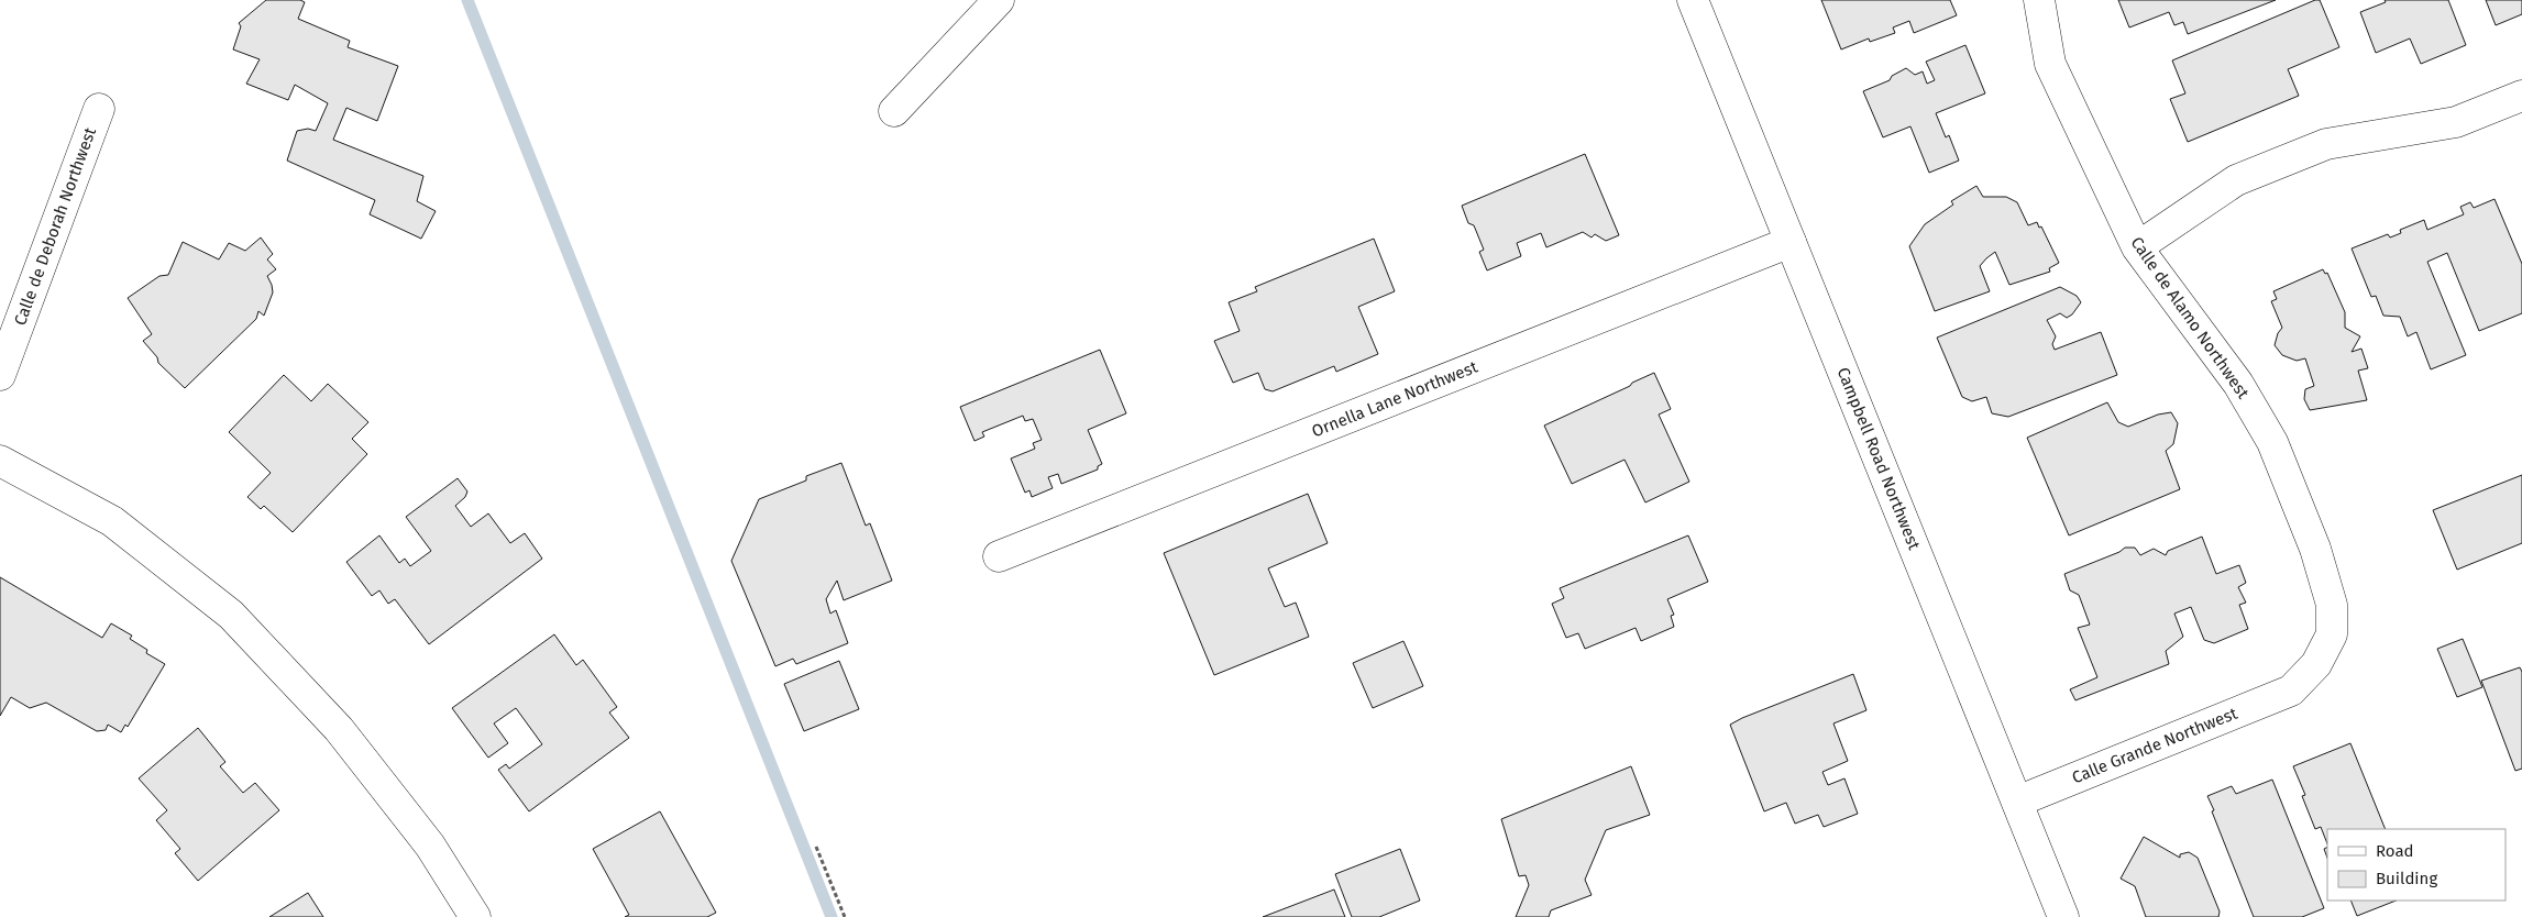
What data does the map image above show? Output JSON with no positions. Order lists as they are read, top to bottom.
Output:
{
  "streets": {
    "street": [
      "Calle de Deborah Northwest",
      "Calle de Alamo Northwest",
      "Ornella Lane Northwest",
      "Campbell Road Northwest",
      "Calle Grande Northwest"
    ]
  },
  "crossings": [
    ["Calle de Alamo Northwest", "Calle Grande Northwest"],
    ["Ornella Lane Northwest", "Campbell Road Northwest"],
    ["Campbell Road Northwest", "Calle Grande Northwest"]
  ],
  "legend": ["Road", "Building"]
}
